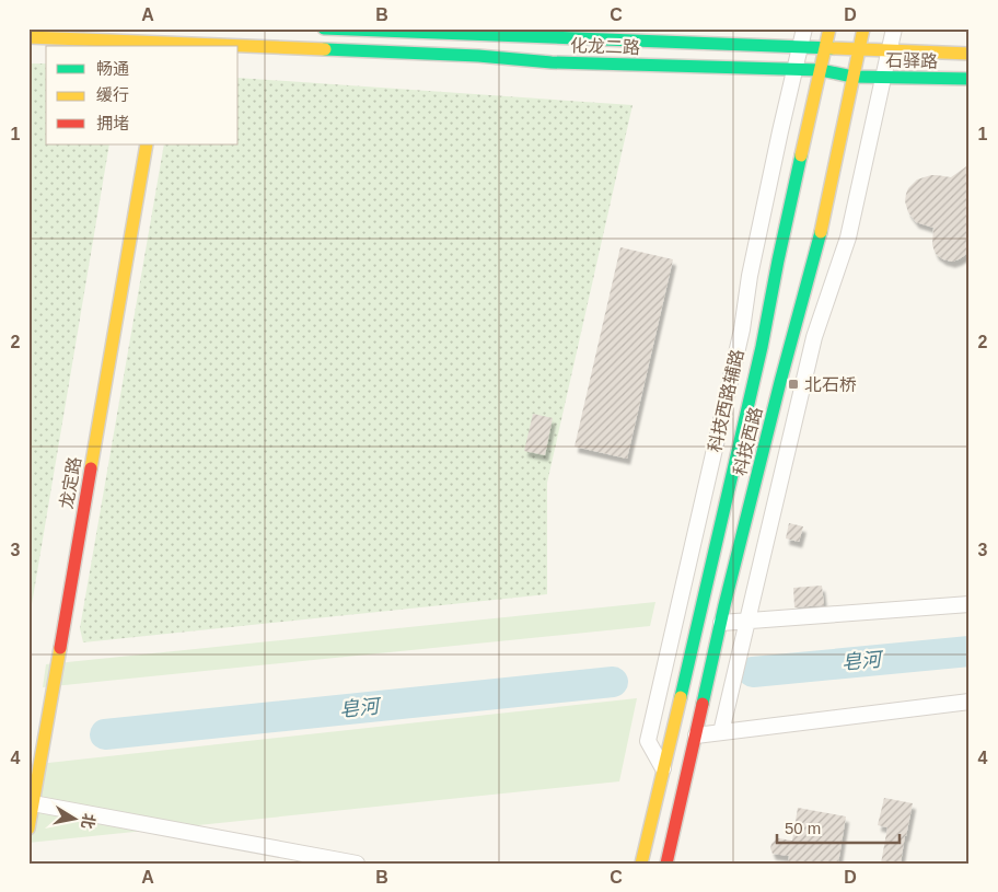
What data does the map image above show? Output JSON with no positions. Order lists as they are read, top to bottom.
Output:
{
  "streets": {
    "street": [
      "化龙二路",
      "石驿路",
      "科技西路辅路",
      "科技西路",
      "龙定路"
    ]
  },
  "crossings": [
    ["化龙二路", "石驿路"],
    ["化龙二路", "科技西路辅路"],
    ["化龙二路", "科技西路"],
    ["石驿路", "科技西路"],
    ["科技西路辅路", "科技西路"]
  ],
  "water": ["皂河"],
  "places": {
    "transit": ["北石桥"]
  },
  "legend": ["畅通", "缓行", "拥堵"],
  "scale_bar": "50 m",
  "north": "right",
  "grid": {
    "columns": [
      "A",
      "B",
      "C",
      "D"
    ],
    "rows": [
      "1",
      "2",
      "3",
      "4"
    ]
  }
}
